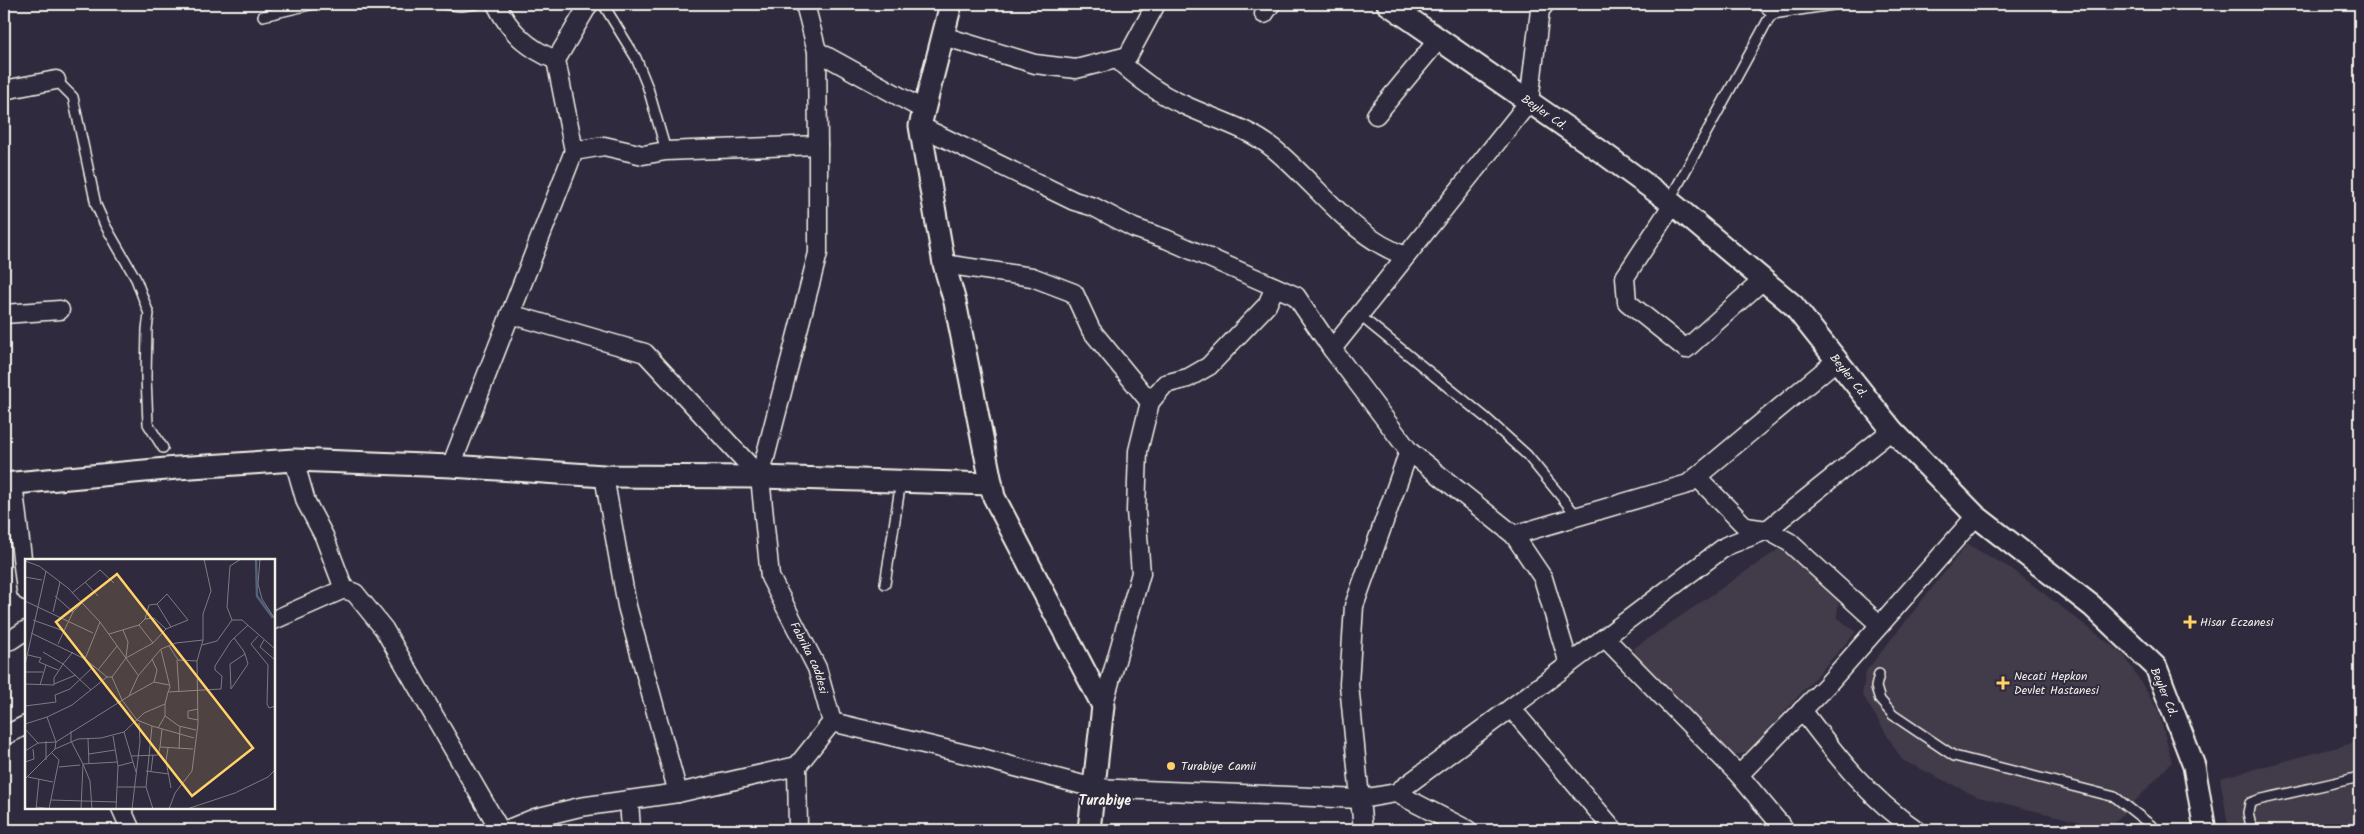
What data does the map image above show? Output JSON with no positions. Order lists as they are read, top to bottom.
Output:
{
  "streets": {
    "street": ["Beyler Cd.", "Fabrika caddesi"]
  },
  "districts": ["Turabiye"],
  "places": {
    "health": ["Hisar Eczanesi", "Necati Hepkon Devlet Hastanesi"],
    "other": ["Turabiye Camii"]
  }
}
